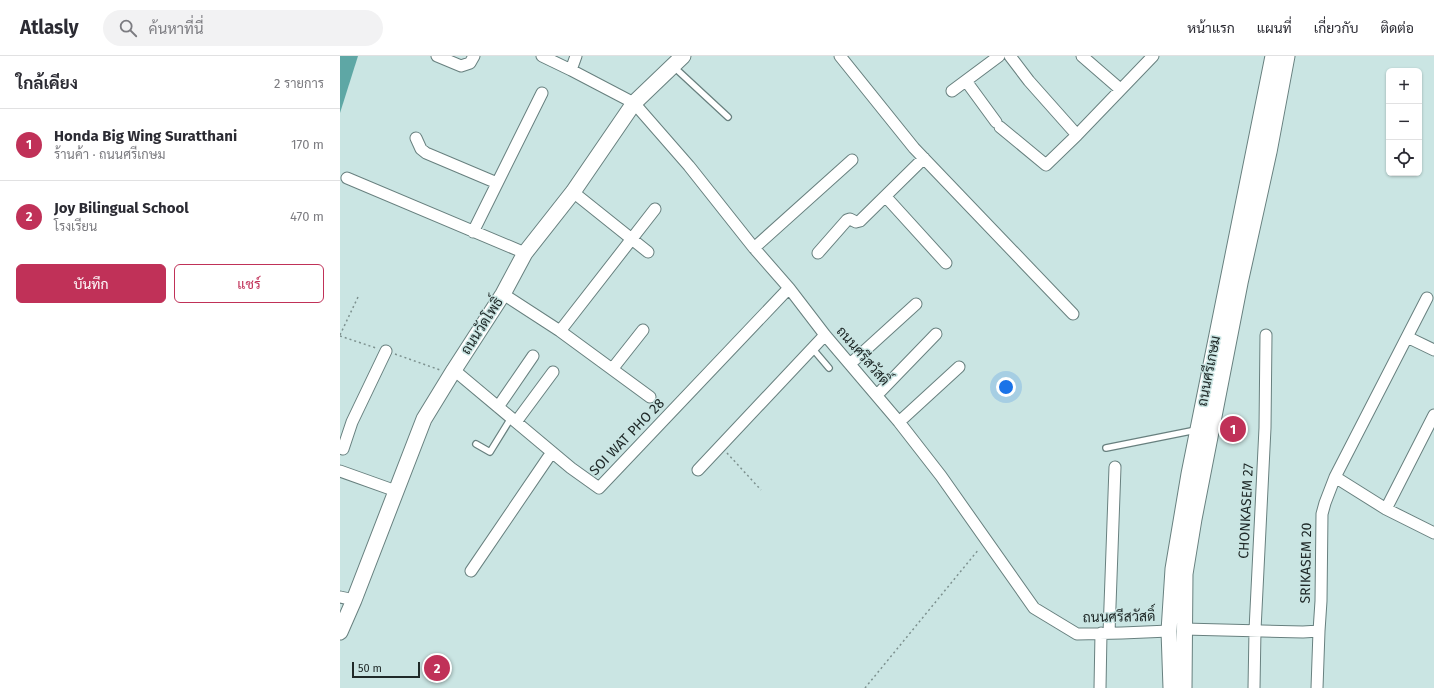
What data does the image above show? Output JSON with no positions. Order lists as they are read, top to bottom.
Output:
{
  "streets": {
    "main road": ["ถนนวัดโพธิ์", "ถนนศรีเกษม"],
    "street": [
      "ถนนศรีสวัสดิ์",
      "SOI WAT PHO 28",
      "CHONKASEM 27",
      "SRIKASEM 20"
    ]
  },
  "crossings": [
    ["ถนนวัดโพธิ์", "ถนนศรีสวัสดิ์"],
    ["ถนนวัดโพธิ์", "SOI WAT PHO 28"],
    ["ถนนศรีสวัสดิ์", "ถนนศรีเกษม"],
    ["ถนนศรีสวัสดิ์", "SOI WAT PHO 28"]
  ],
  "scale_bar": "50 m",
  "page": {
    "header": "Atlasly",
    "search": "ค้นหาที่นี่",
    "nav": [
      "หน้าแรก",
      "แผนที่",
      "เกี่ยวกับ",
      "ติดต่อ"
    ],
    "heading": ["ใกล้เคียง", "2 รายการ"],
    "map_buttons": ["+", "−"],
    "list": [
      {
        "mark": "1",
        "name": "Honda Big Wing Suratthani",
        "note": "ร้านค้า · ถนนศรีเกษม",
        "value": "170 m"
      },
      {
        "mark": "2",
        "name": "Joy Bilingual School",
        "note": "โรงเรียน",
        "value": "470 m"
      }
    ],
    "buttons": ["บันทึก", "แชร์"],
    "pins": ["1", "2"],
    "scale": "50 m"
  }
}
